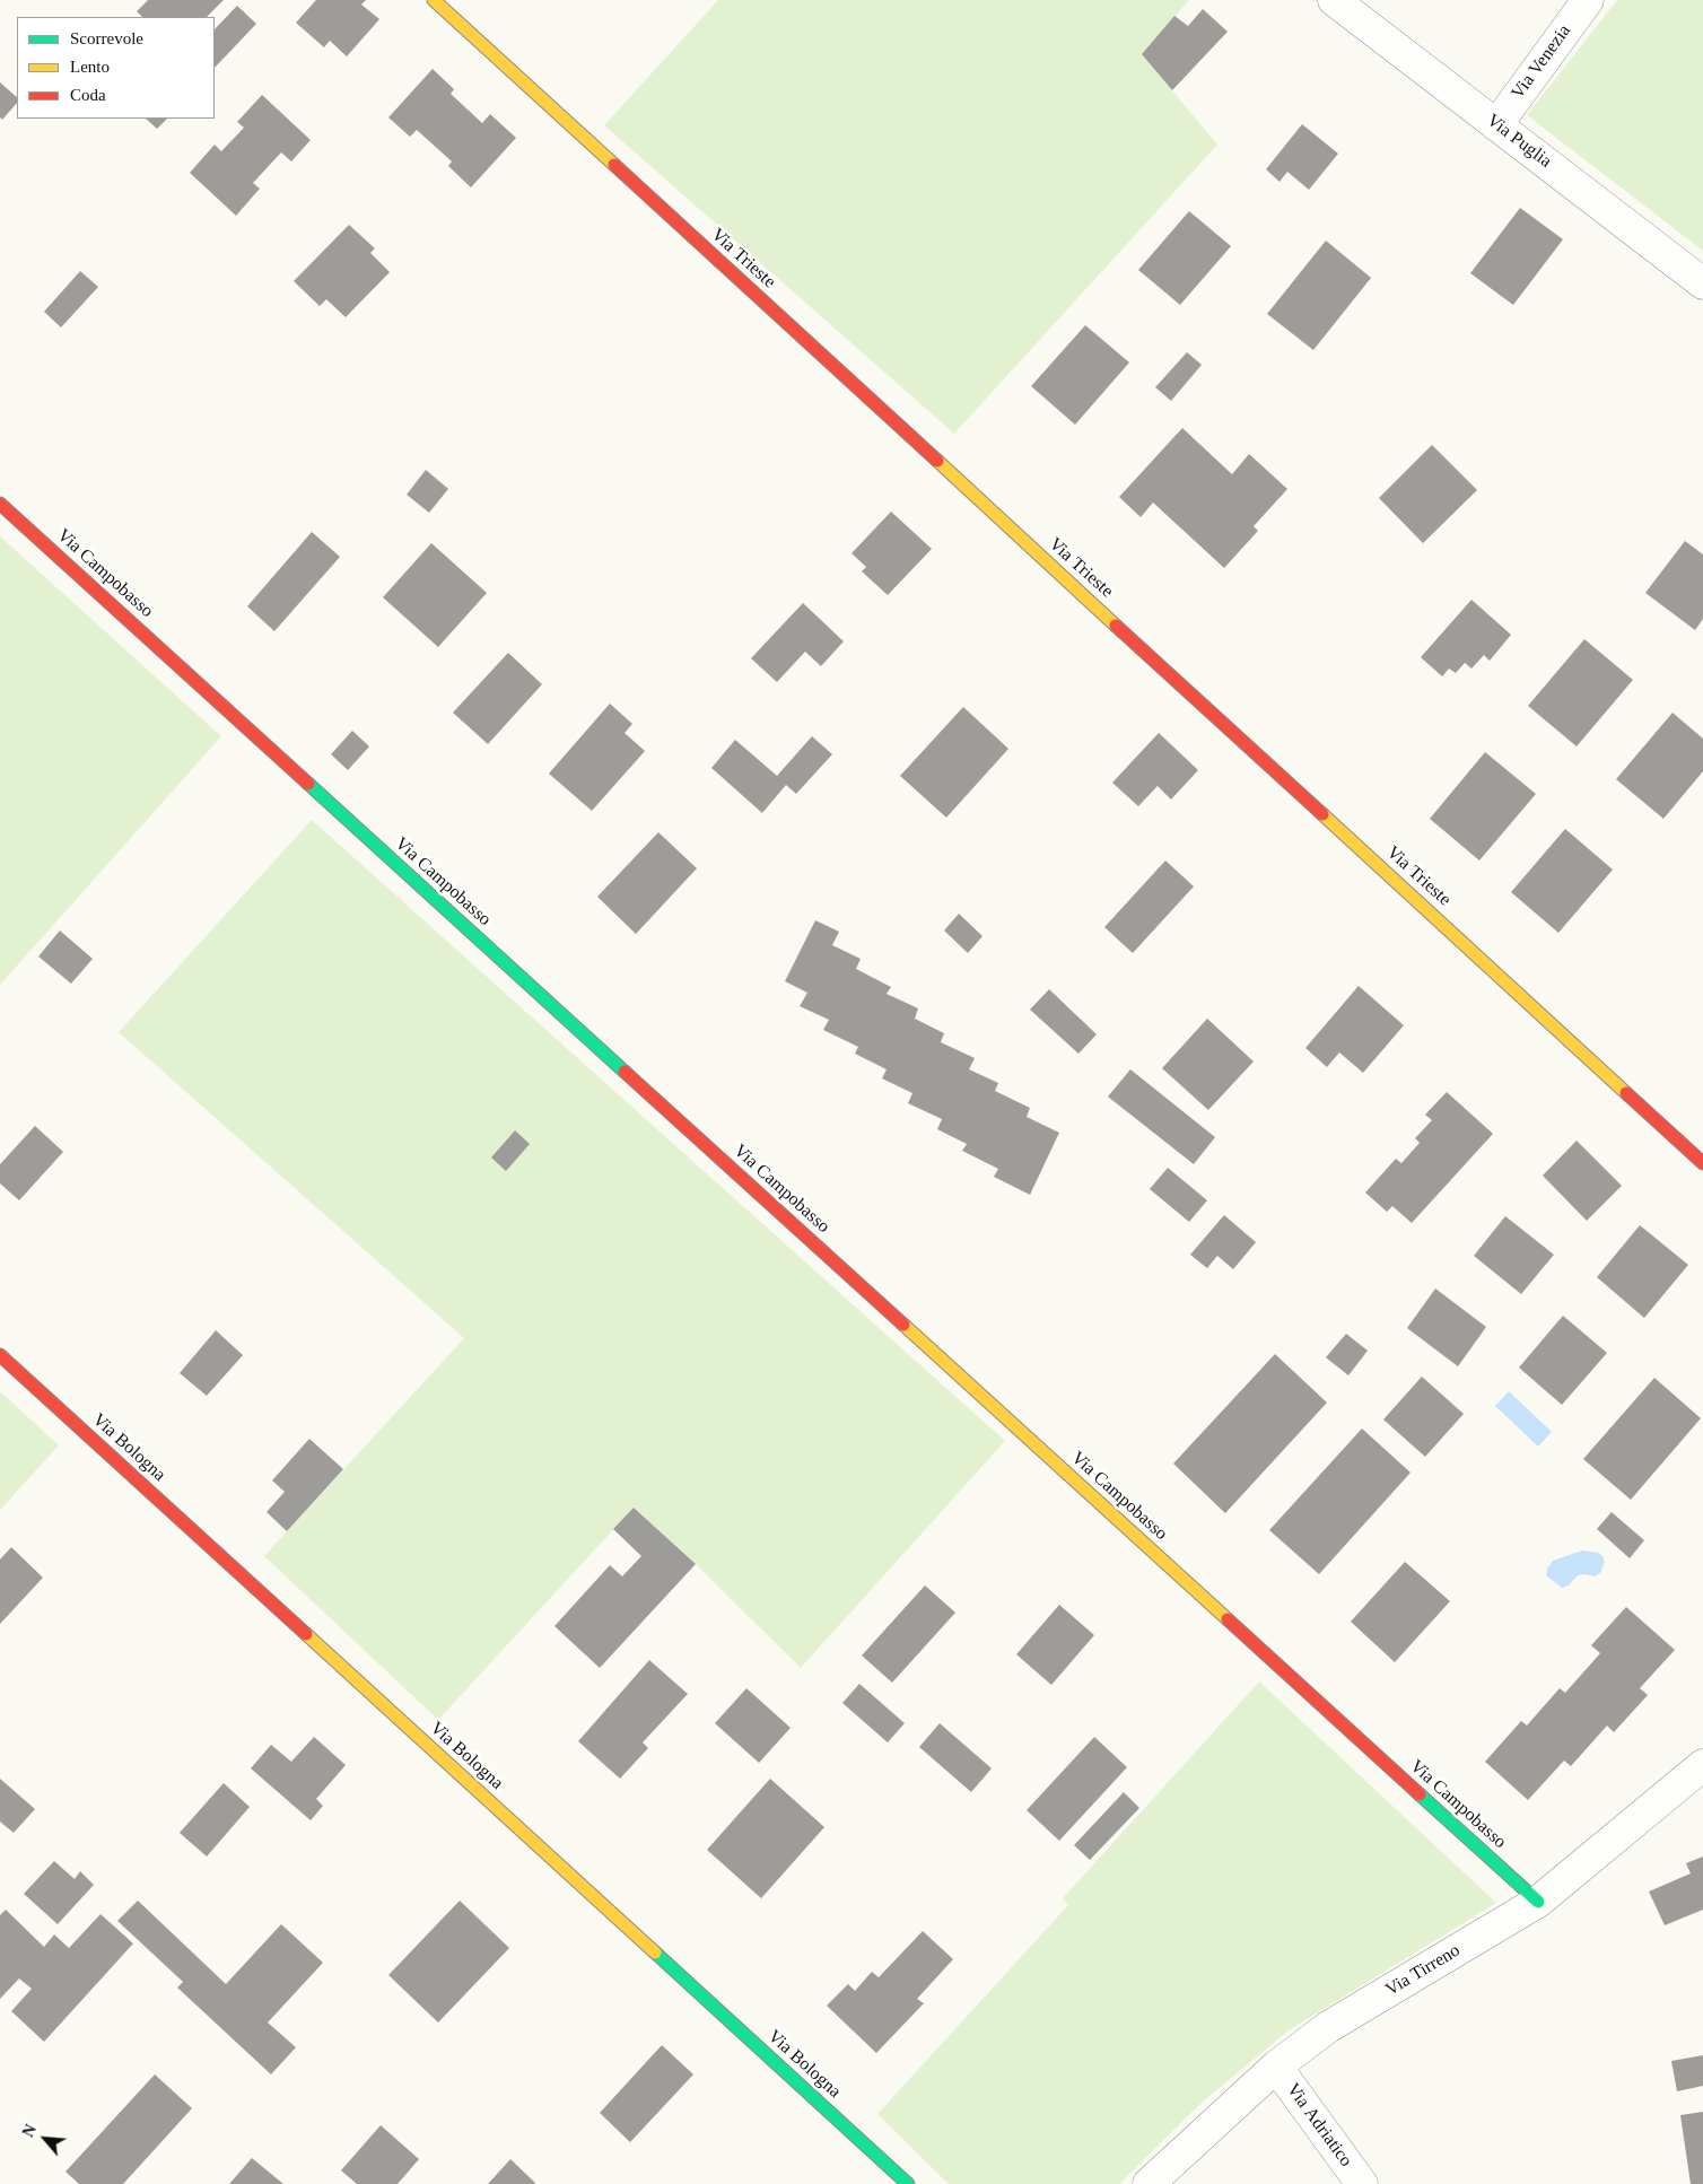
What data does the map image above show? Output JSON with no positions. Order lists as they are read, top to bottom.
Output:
{
  "streets": {
    "street": [
      "Via Venezia",
      "Via Puglia",
      "Via Trieste",
      "Via Campobasso",
      "Via Bologna",
      "Via Tirreno",
      "Via Adriatico"
    ]
  },
  "crossings": [
    ["Via Venezia", "Via Puglia"],
    ["Via Campobasso", "Via Tirreno"],
    ["Via Tirreno", "Via Adriatico"]
  ],
  "legend": ["Scorrevole", "Lento", "Coda"],
  "north": "top left"
}
